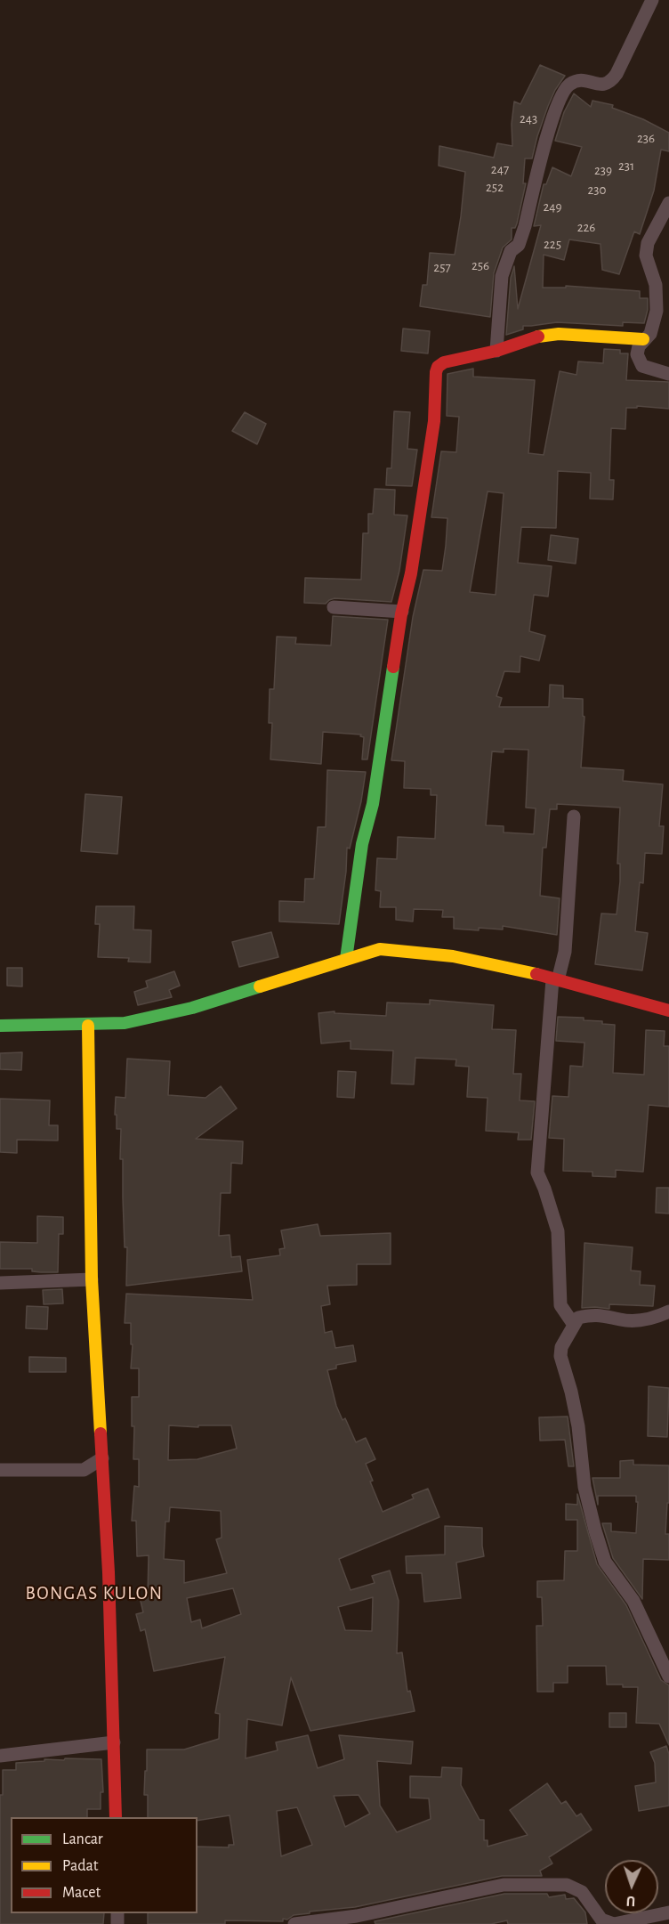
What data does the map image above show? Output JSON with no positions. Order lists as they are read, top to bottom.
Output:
{
  "districts": ["BONGAS KULON"],
  "house_numbers": [
    "243",
    "236",
    "231",
    "247",
    "239",
    "252",
    "230",
    "249",
    "226",
    "225",
    "256",
    "257"
  ],
  "legend": ["Lancar", "Padat", "Macet"],
  "north": "bottom"
}
